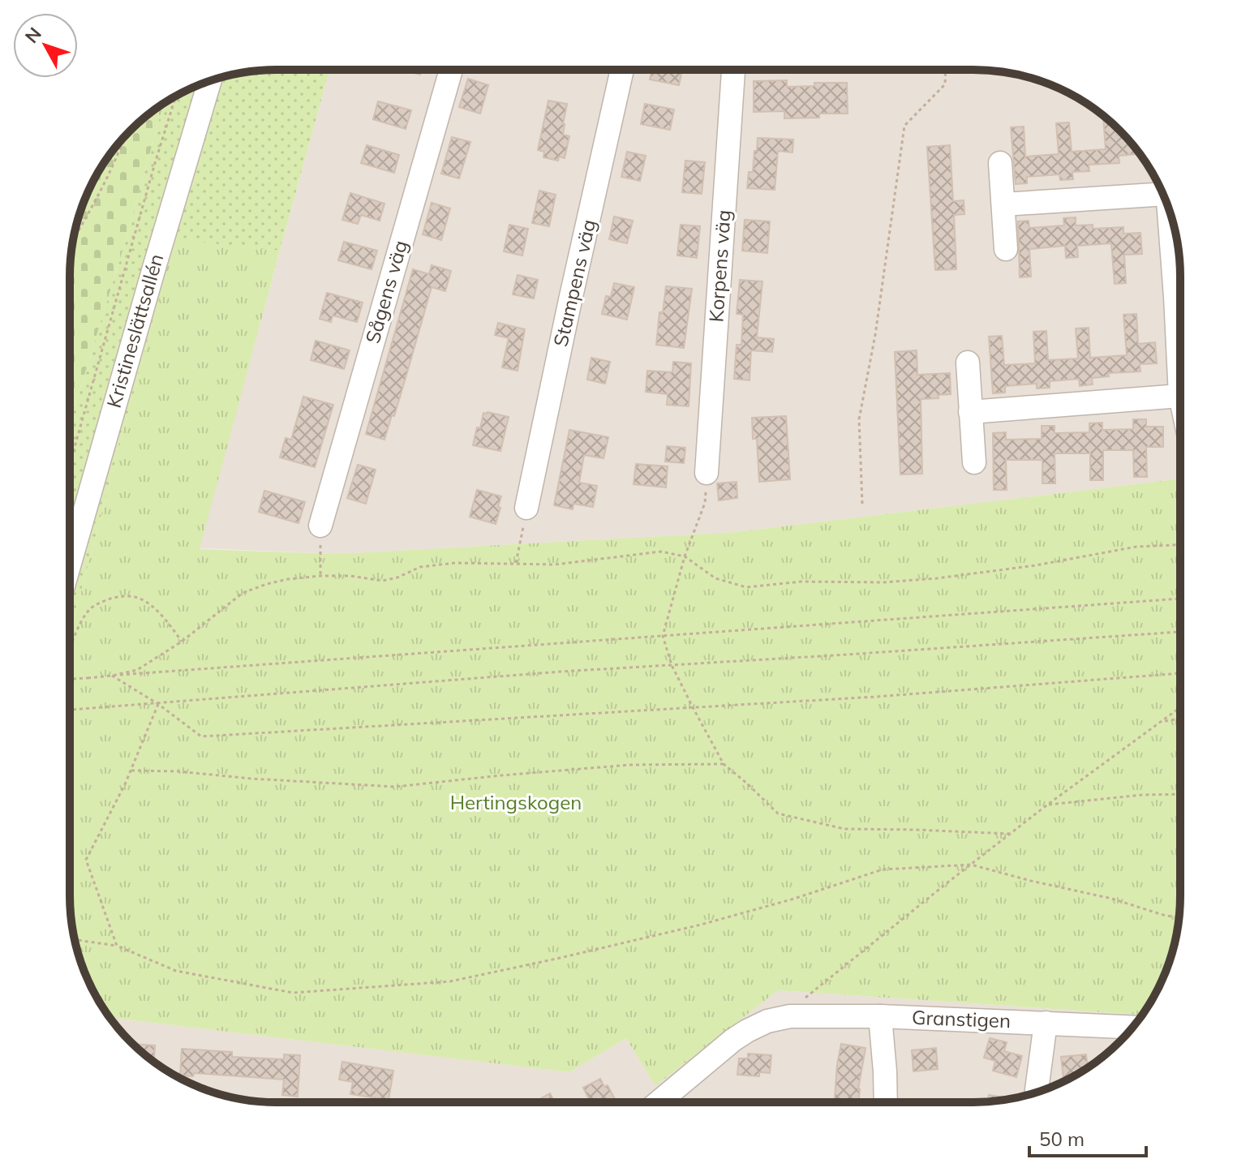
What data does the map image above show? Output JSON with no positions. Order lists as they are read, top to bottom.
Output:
{
  "streets": {
    "street": [
      "Korpens väg",
      "Stampens väg",
      "Sågens väg",
      "Kristineslättsallén",
      "Granstigen"
    ]
  },
  "parks": ["Hertingskogen"],
  "scale_bar": "50 m",
  "north": "top left"
}
